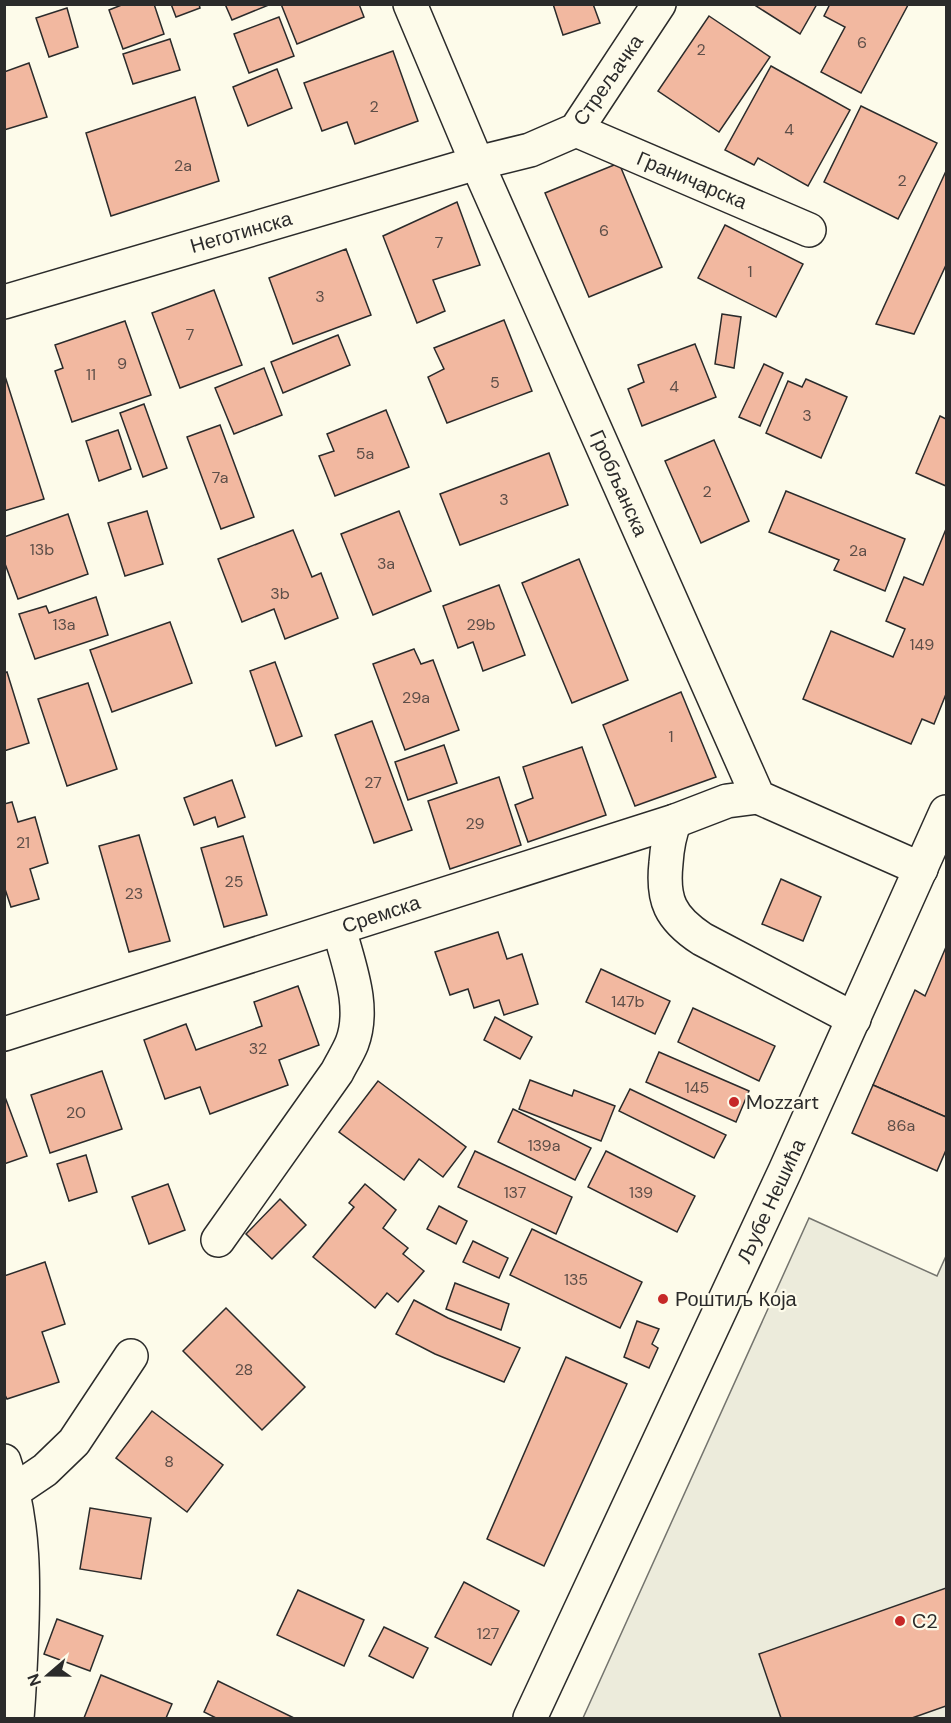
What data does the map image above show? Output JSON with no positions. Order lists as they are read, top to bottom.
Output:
{
  "streets": {
    "street": [
      "Стрељачка",
      "Граничарска",
      "Неготинска",
      "Гробљанска",
      "Сремска",
      "Љубе Нешића"
    ]
  },
  "crossings": [
    ["Стрељачка", "Граничарска"],
    ["Стрељачка", "Неготинска"],
    ["Стрељачка", "Гробљанска"],
    ["Неготинска", "Гробљанска"],
    ["Гробљанска", "Сремска"]
  ],
  "places": ["Mozzart", "Роштиљ Која", "C2"],
  "house_numbers": [
    "6",
    "2",
    "2",
    "4",
    "2a",
    "2",
    "6",
    "7",
    "1",
    "3",
    "7",
    "9",
    "11",
    "5",
    "4",
    "3",
    "5a",
    "7a",
    "2",
    "3",
    "13b",
    "2a",
    "3a",
    "3b",
    "13a",
    "29b",
    "149",
    "29a",
    "1",
    "27",
    "29",
    "21",
    "25",
    "23",
    "147b",
    "32",
    "145",
    "20",
    "86a",
    "139a",
    "137",
    "139",
    "135",
    "28",
    "8",
    "127"
  ],
  "north": "left"
}
